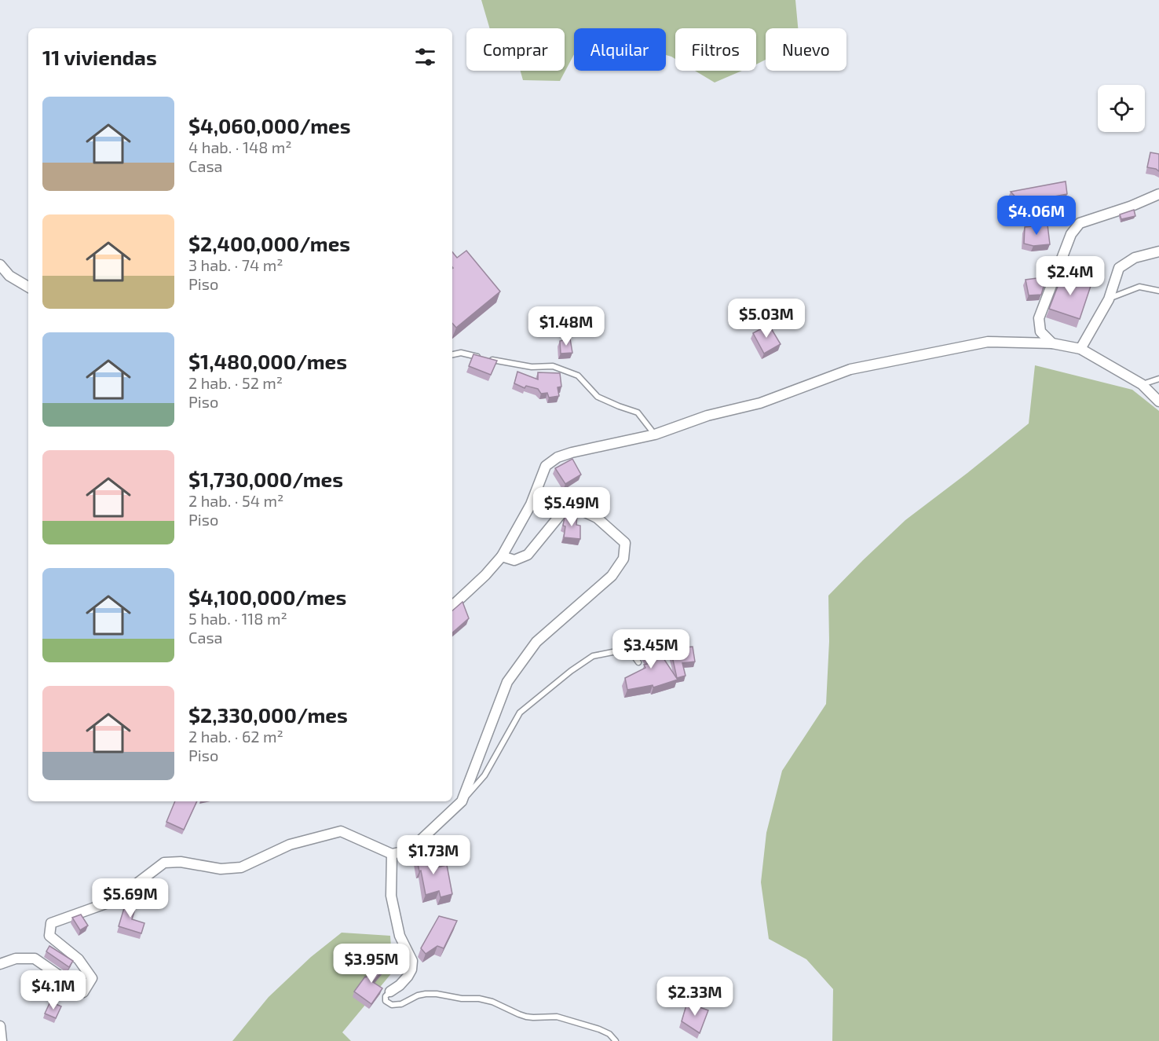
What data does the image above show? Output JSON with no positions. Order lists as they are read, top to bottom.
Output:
{
  "page": {
    "chip": [
      "Comprar",
      "Alquilar",
      "Filtros",
      "Nuevo"
    ],
    "heading": "11 viviendas",
    "list": [
      {
        "name": "$4,060,000/mes",
        "note": "4 hab. · 148 m² · Casa"
      },
      {
        "name": "$2,400,000/mes",
        "note": "3 hab. · 74 m² · Piso"
      },
      {
        "name": "$1,480,000/mes",
        "note": "2 hab. · 52 m² · Piso"
      },
      {
        "name": "$1,730,000/mes",
        "note": "2 hab. · 54 m² · Piso"
      },
      {
        "name": "$4,100,000/mes",
        "note": "5 hab. · 118 m² · Casa"
      },
      {
        "name": "$2,330,000/mes",
        "note": "2 hab. · 62 m² · Piso"
      }
    ],
    "price": [
      "$4.06M",
      "$2.4M",
      "$5.03M",
      "$1.48M",
      "$5.49M",
      "$3.45M",
      "$1.73M",
      "$5.69M",
      "$3.95M",
      "$4.1M",
      "$2.33M"
    ]
  }
}
